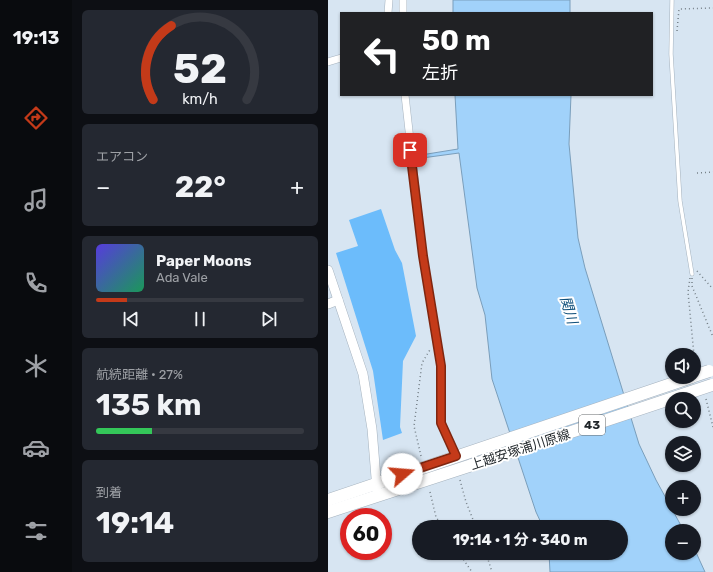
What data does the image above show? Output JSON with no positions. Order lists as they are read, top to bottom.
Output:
{
  "streets": {
    "main road": ["43", "上越安塚浦川原線"]
  },
  "water": ["関川"],
  "page": {
    "tabs": "19:13",
    "turn": ["50 m", "左折"],
    "tile": [
      "エアコン",
      ["航続距離 · 27%", "135 km"],
      ["到着", "19:14"]
    ],
    "heat": ["−", "22°", "+"],
    "song": ["Paper Moons", "Ada Vale"],
    "map_buttons": ["+", "−"],
    "limit": "60",
    "trip": "19:14 · 1 分 · 340 m",
    "gauge": ["52", "km/h"]
  }
}
